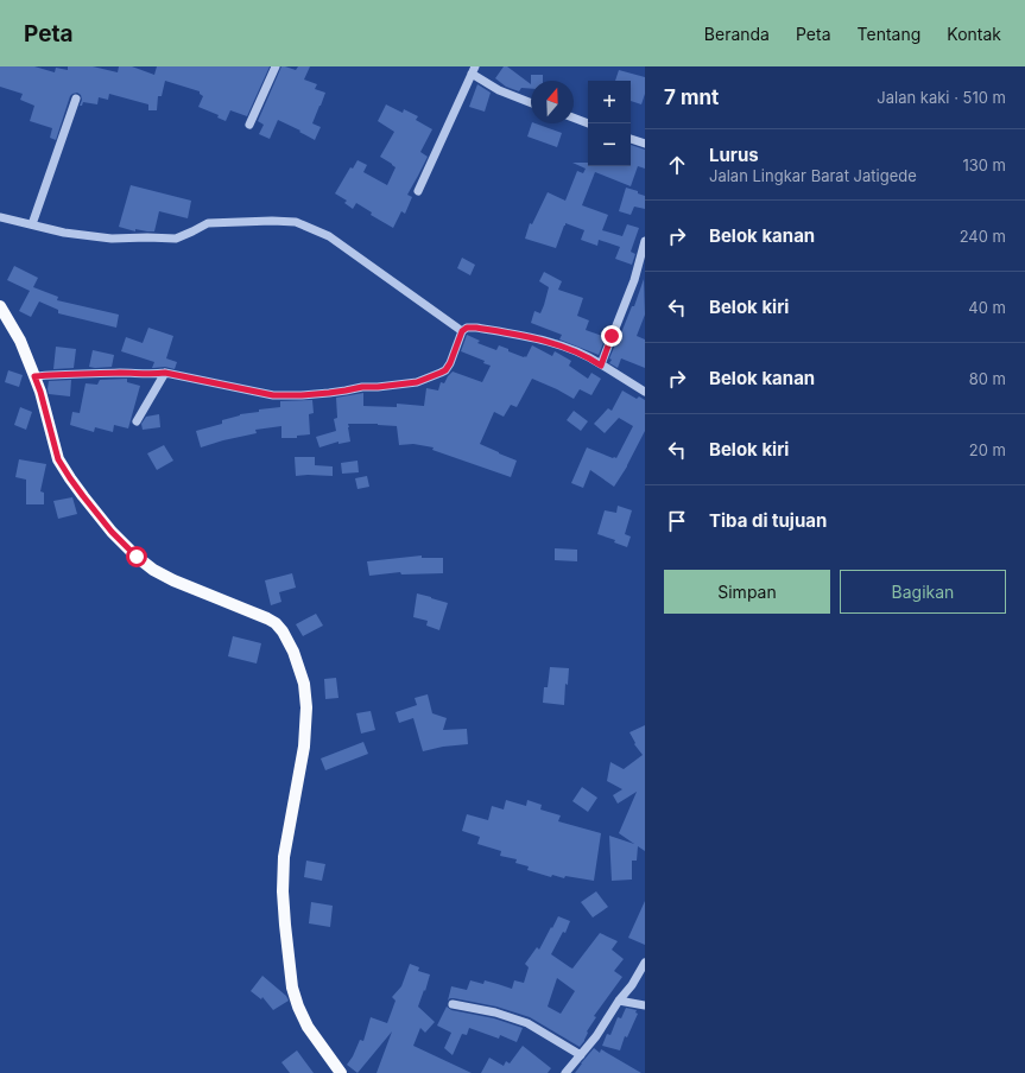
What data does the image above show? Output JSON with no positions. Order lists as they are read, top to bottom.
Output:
{
  "north": "top",
  "page": {
    "header": "Peta",
    "nav": [
      "Beranda",
      "Peta",
      "Tentang",
      "Kontak"
    ],
    "heading": ["7 mnt", "Jalan kaki · 510 m"],
    "map_buttons": ["+", "−"],
    "list": [
      ["Lurus", "Jalan Lingkar Barat Jatigede", "130 m"],
      ["Belok kanan", "240 m"],
      ["Belok kiri", "40 m"],
      ["Belok kanan", "80 m"],
      ["Belok kiri", "20 m"],
      "Tiba di tujuan"
    ],
    "buttons": ["Simpan", "Bagikan"]
  }
}
